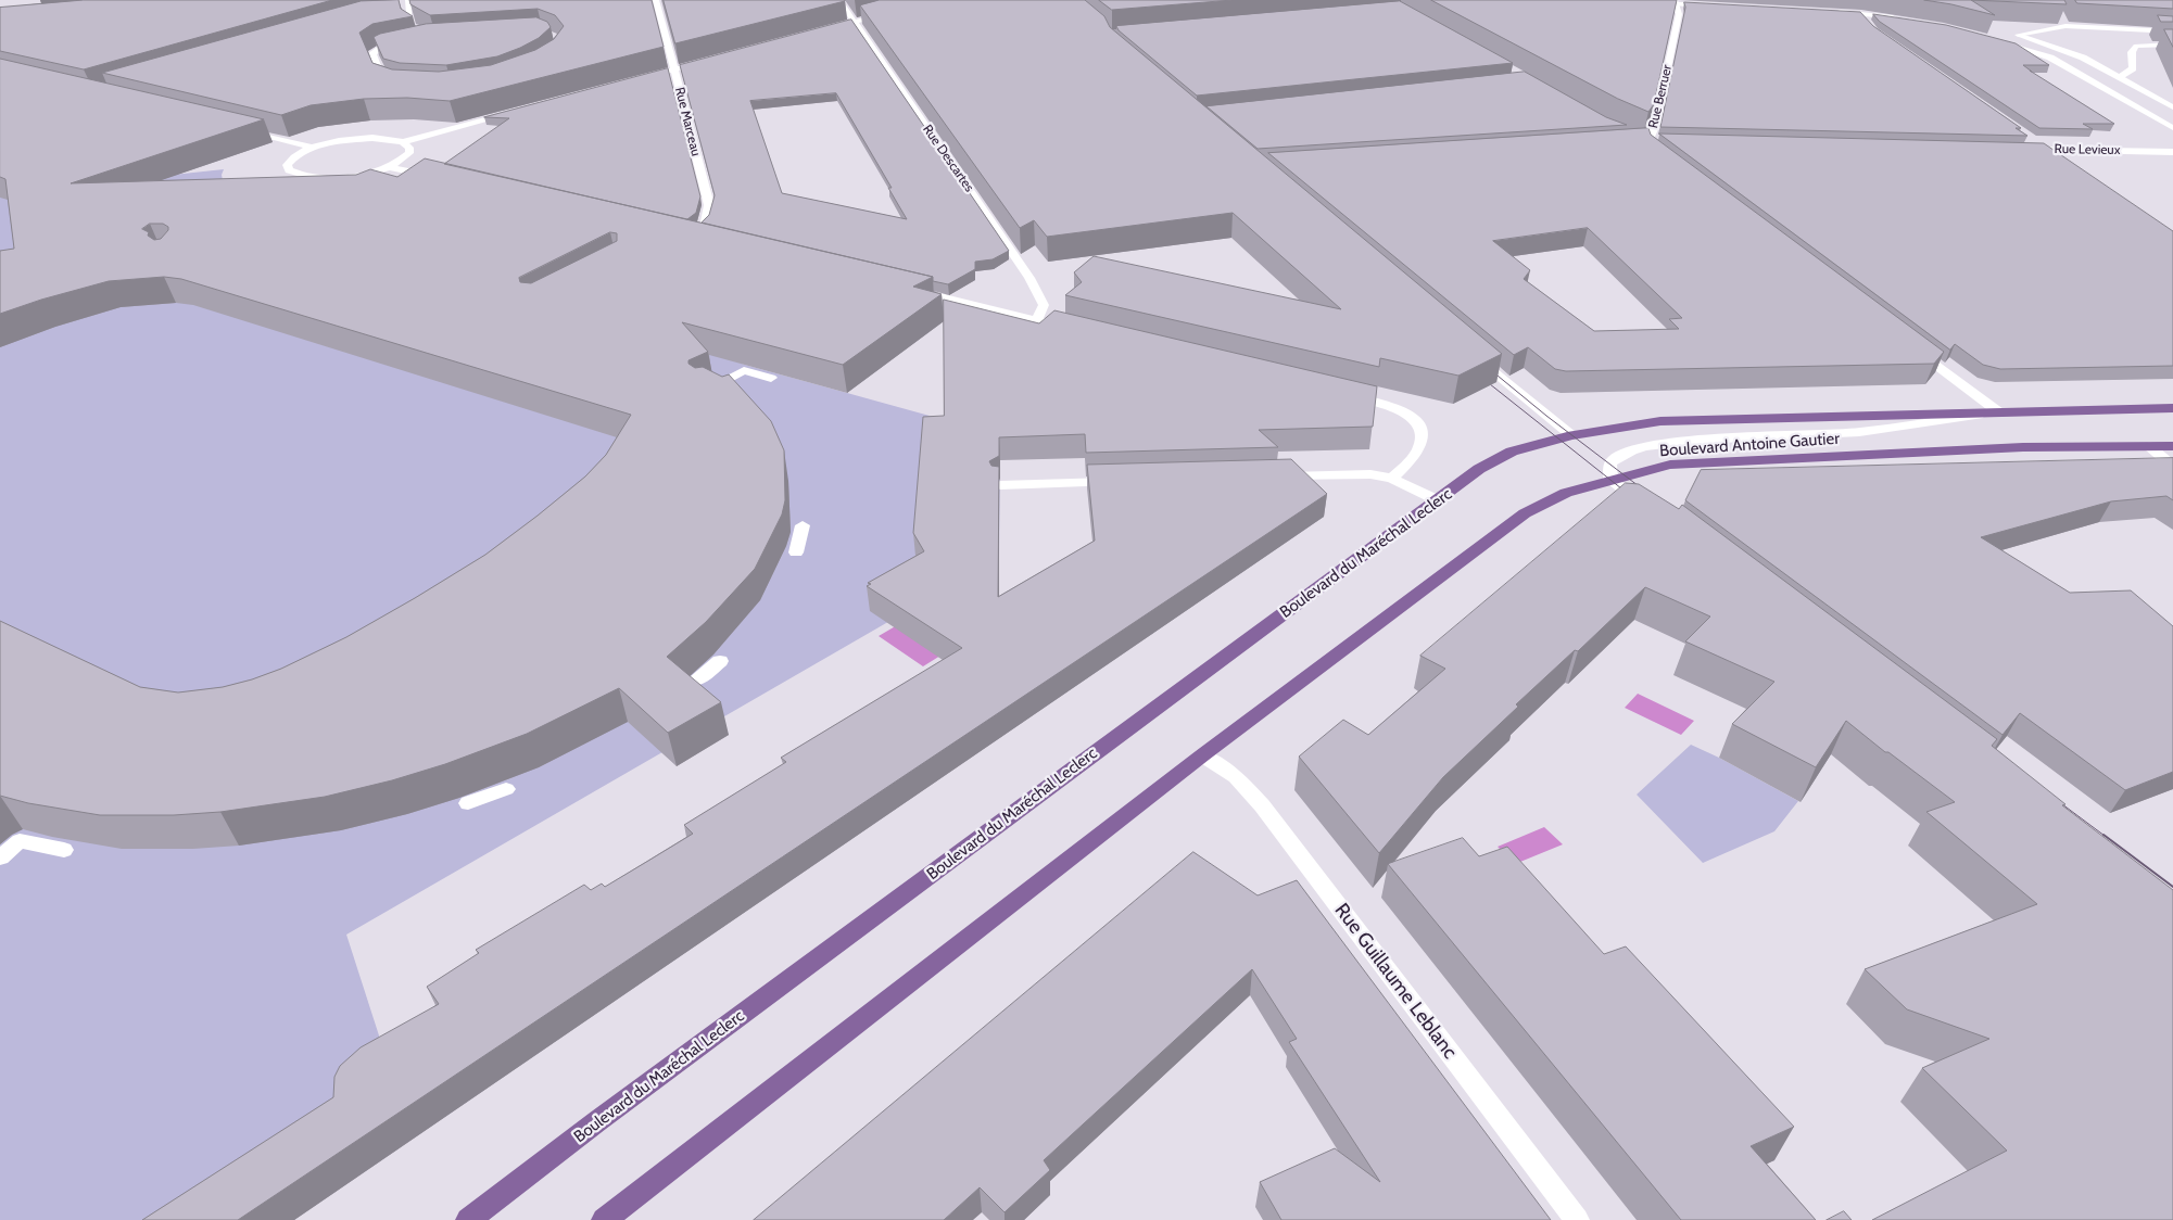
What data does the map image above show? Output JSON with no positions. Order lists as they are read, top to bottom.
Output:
{
  "streets": {
    "main road": ["Boulevard Antoine Gautier", "Boulevard du Maréchal Leclerc"],
    "street": [
      "Rue Berruer",
      "Rue Marceau",
      "Rue Levieux",
      "Rue Descartes",
      "Rue Guillaume Leblanc"
    ]
  },
  "crossings": [
    ["Boulevard Antoine Gautier", "Boulevard du Maréchal Leclerc"]
  ]
}
